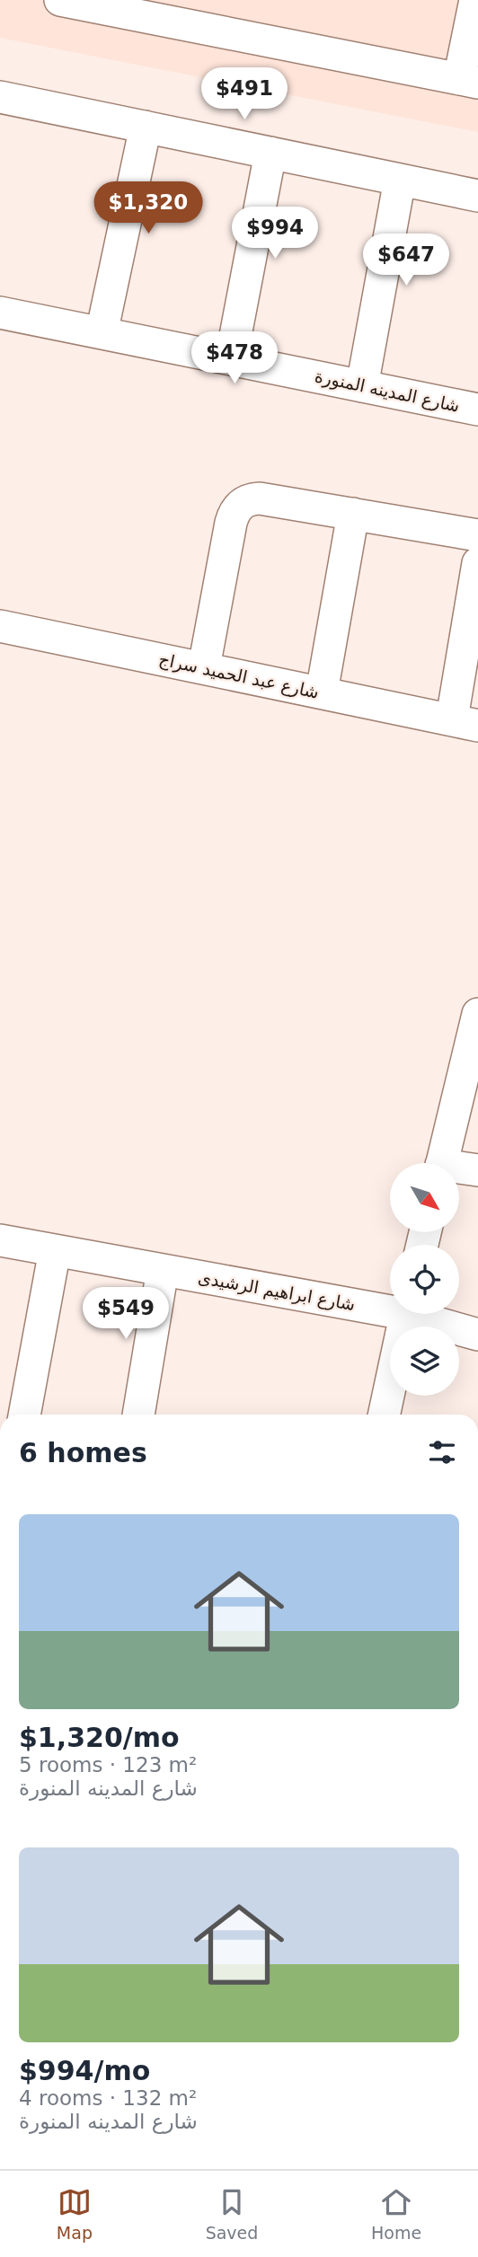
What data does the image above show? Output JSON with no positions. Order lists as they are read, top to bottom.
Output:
{
  "streets": {
    "street": ["شارع المدينه المنورة", "شارع عبد الحميد سراج", "شارع ابراهيم الرشيدى"]
  },
  "north": "bottom right",
  "page": {
    "price": [
      "$491",
      "$1,320",
      "$994",
      "$647",
      "$478",
      "$549"
    ],
    "heading": "6 homes",
    "list": [
      {
        "name": "$1,320/mo",
        "note": "5 rooms · 123 m² · شارع المدينه المنورة"
      },
      {
        "name": "$994/mo",
        "note": "4 rooms · 132 m² · شارع المدينه المنورة"
      }
    ],
    "tabs": ["Map", "Saved", "Home"]
  }
}
